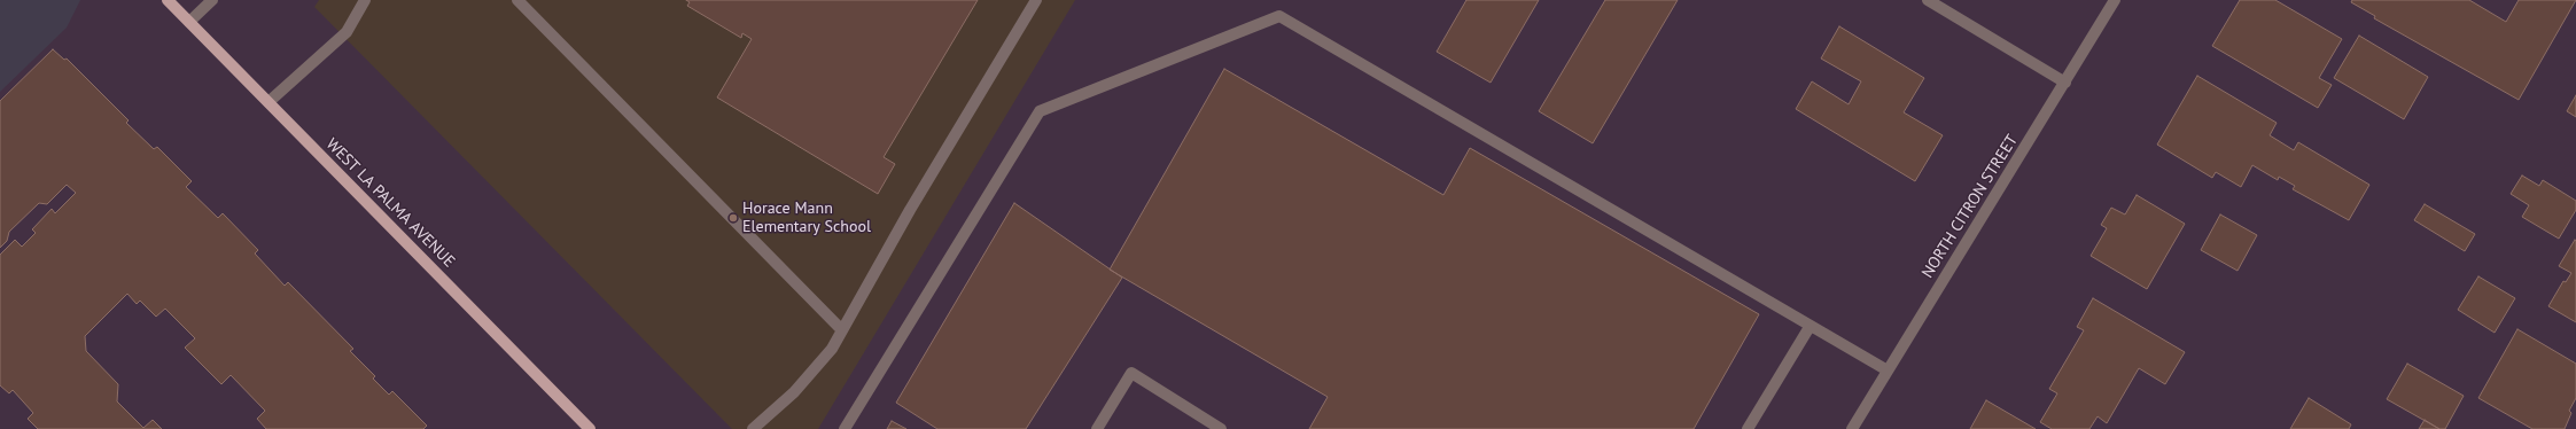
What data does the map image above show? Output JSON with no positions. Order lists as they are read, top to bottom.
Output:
{
  "streets": {
    "main road": ["WEST LA PALMA AVENUE"],
    "street": ["NORTH CITRON STREET"]
  },
  "places": ["Horace Mann Elementary School"]
}
